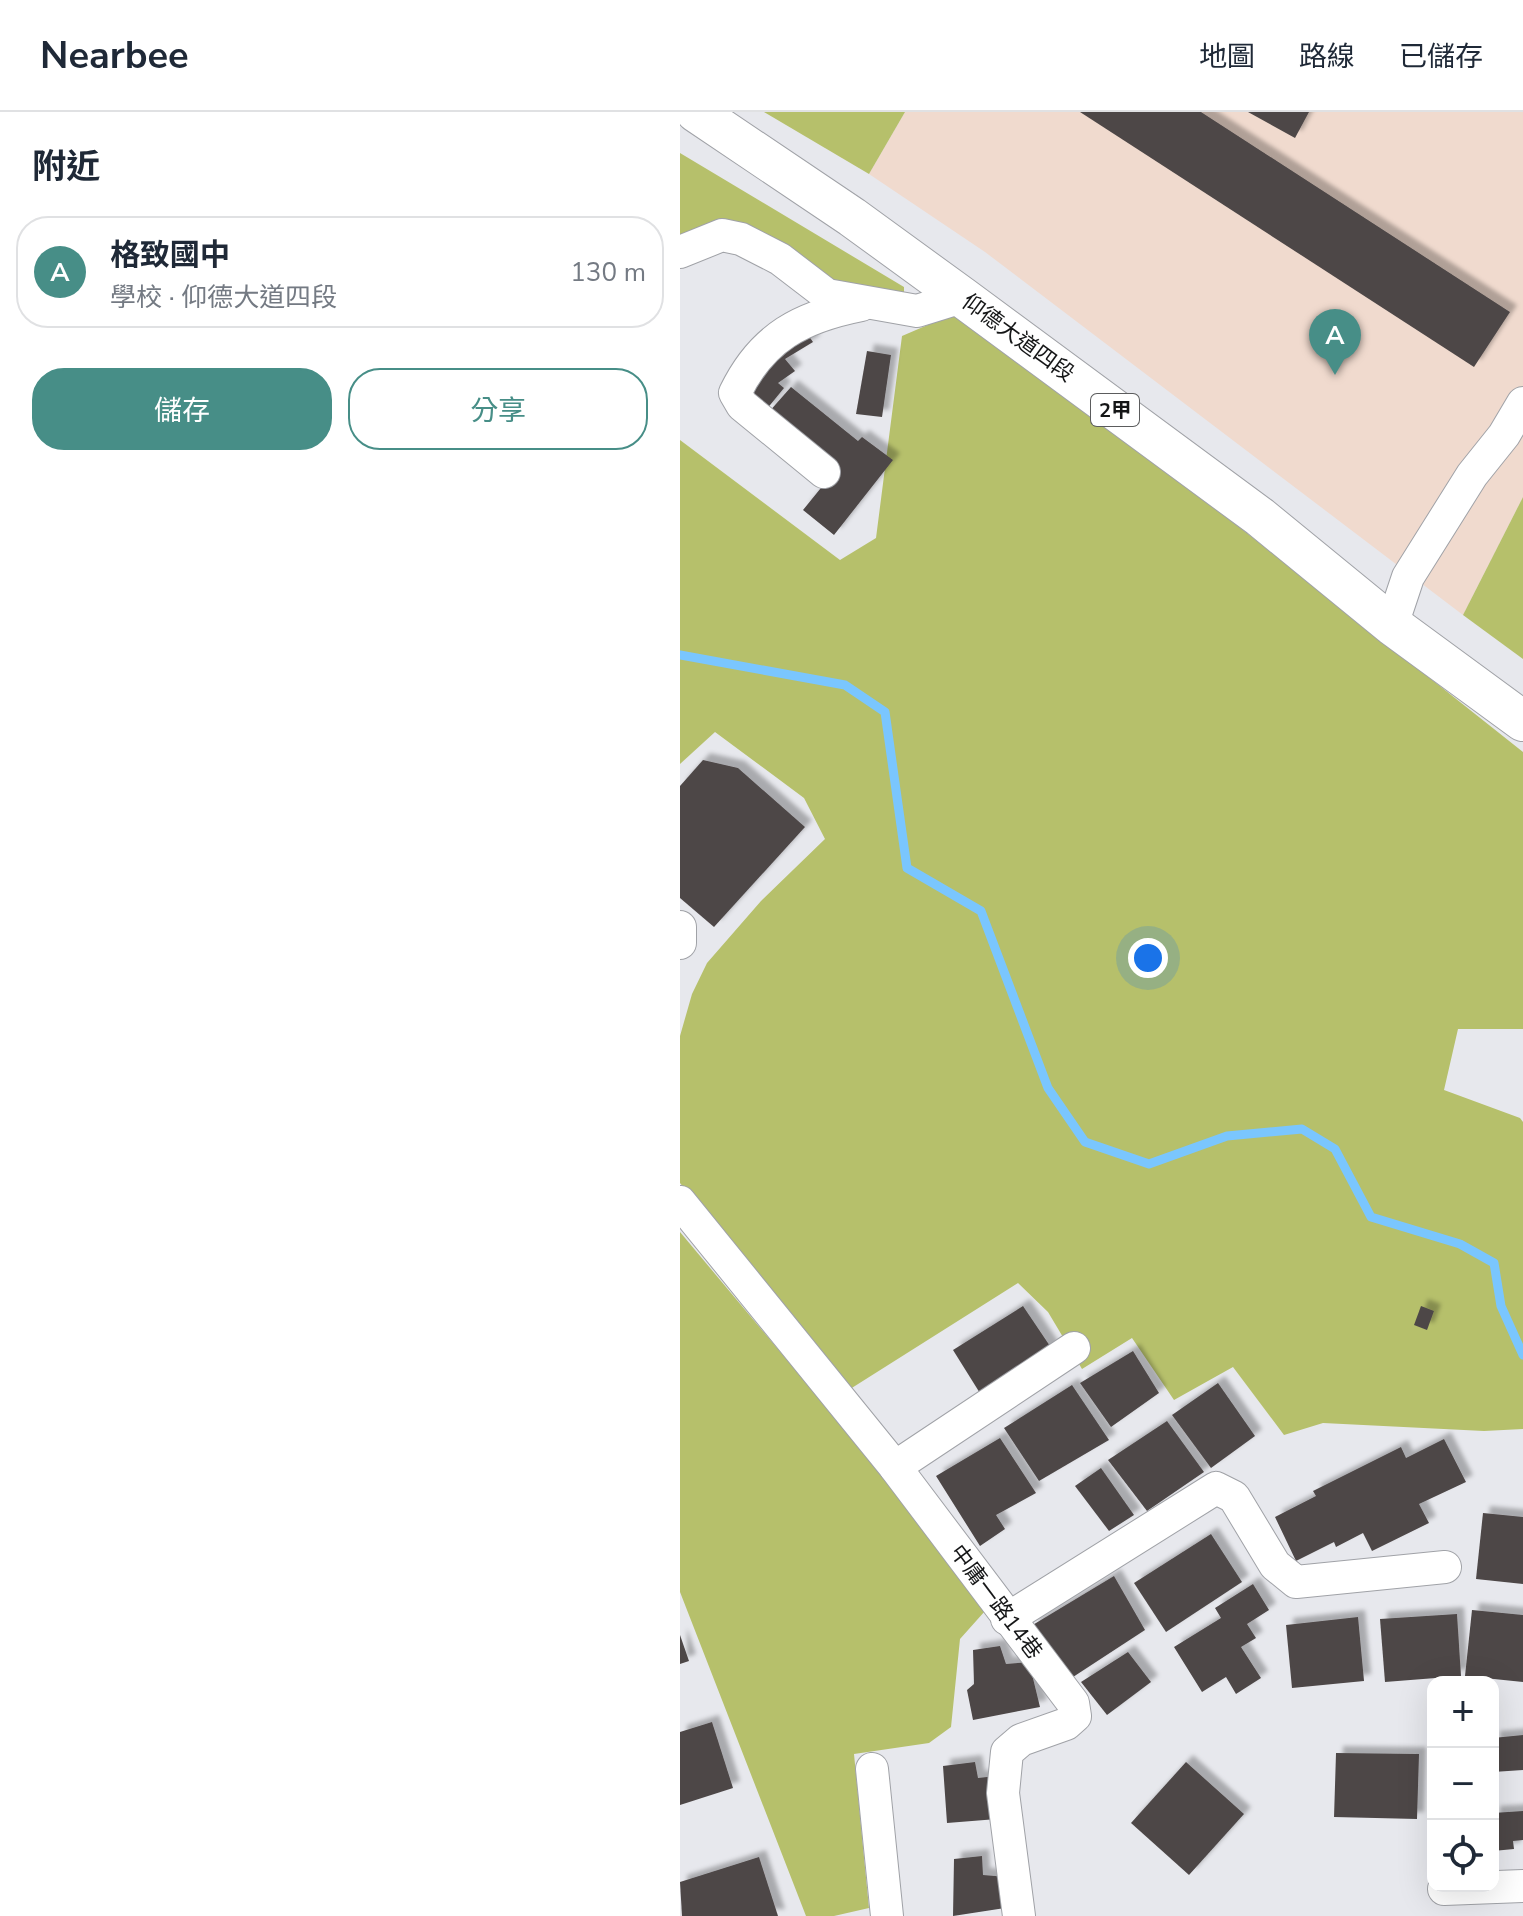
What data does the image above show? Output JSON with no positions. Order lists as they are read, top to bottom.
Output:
{
  "streets": {
    "main road": ["仰德大道四段", "2甲"],
    "street": ["中庸一路14巷"]
  },
  "page": {
    "header": "Nearbee",
    "nav": ["地圖", "路線", "已儲存"],
    "heading": "附近",
    "list": [
      {
        "mark": "A",
        "name": "格致國中",
        "note": "學校 · 仰德大道四段",
        "value": "130 m"
      }
    ],
    "pins": "A",
    "buttons": ["儲存", "分享"],
    "map_buttons": ["+", "−"]
  }
}
